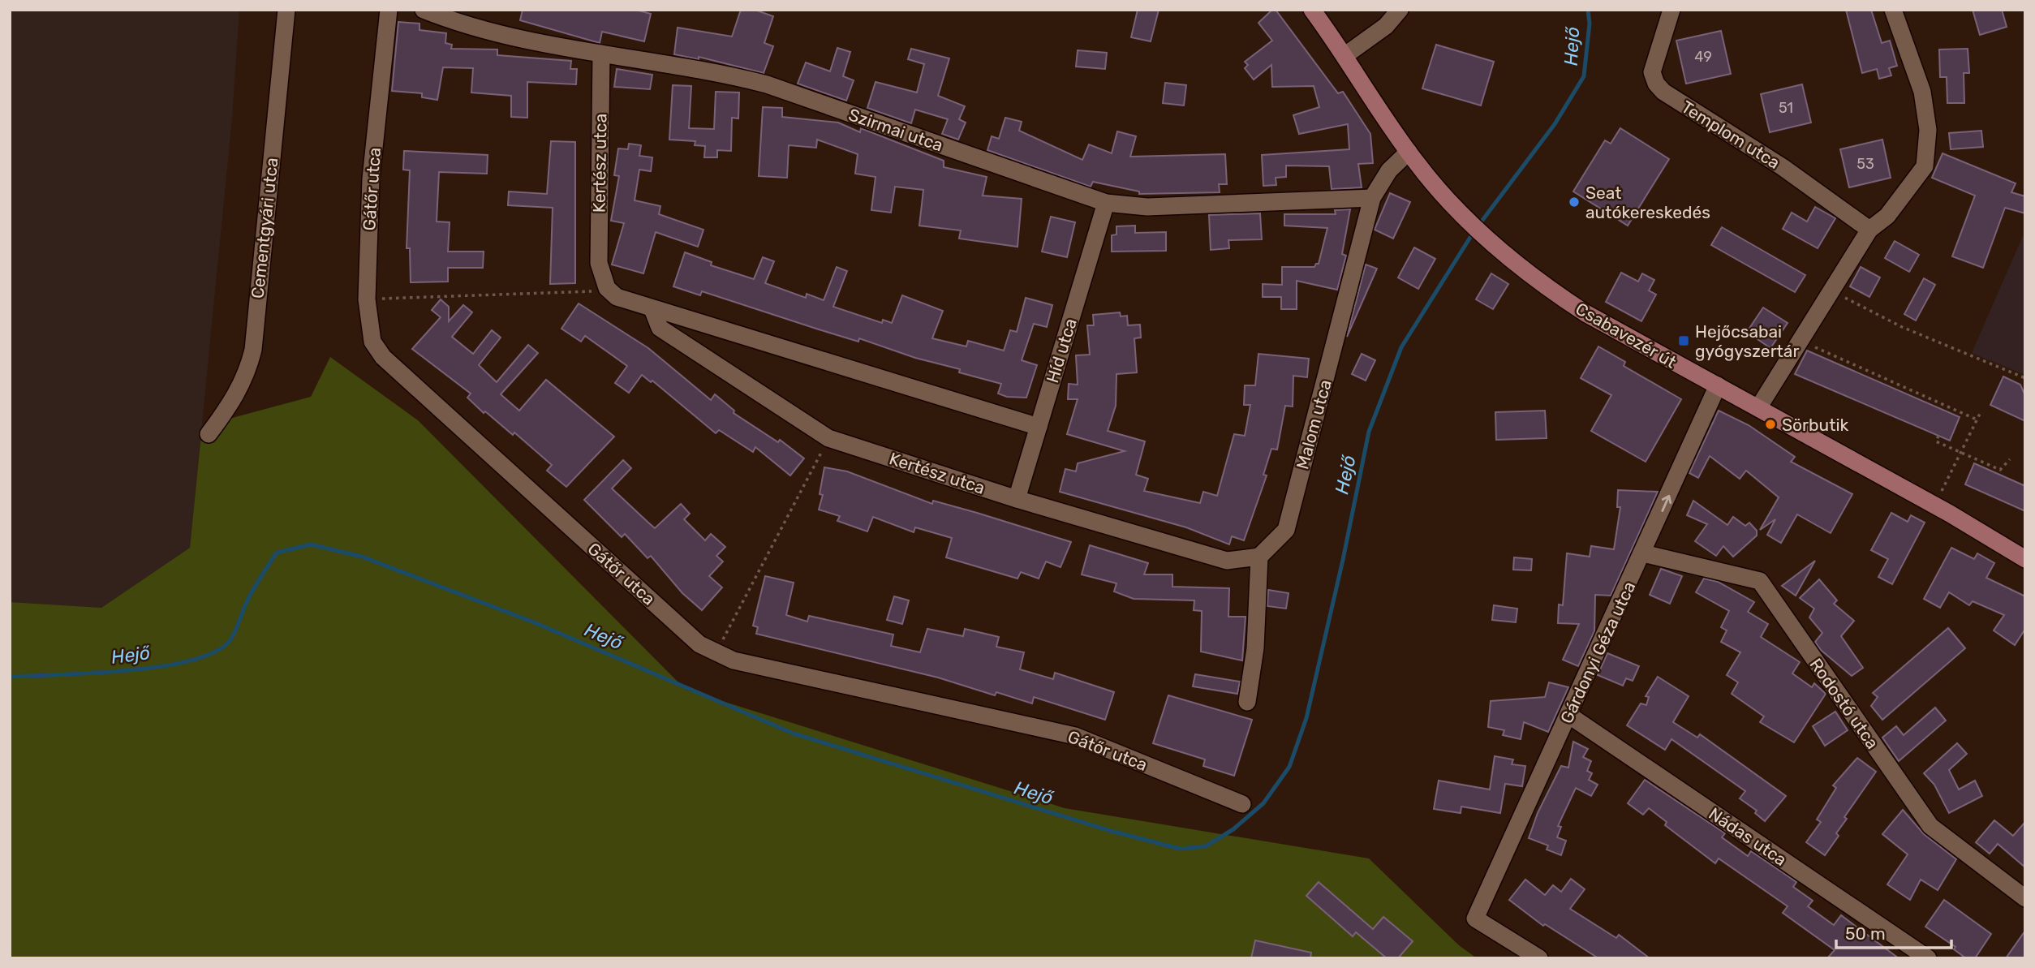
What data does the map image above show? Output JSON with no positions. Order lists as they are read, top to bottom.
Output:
{
  "streets": {
    "main road": ["Csabavezér út"],
    "street": [
      "Szirmai utca",
      "Templom utca",
      "Kertész utca",
      "Gátőr utca",
      "Cementgyári utca",
      "Híd utca",
      "Malom utca",
      "Gárdonyi Géza utca",
      "Rodostó utca",
      "Nádas utca"
    ]
  },
  "crossings": [
    ["Szirmai utca", "Kertész utca"],
    ["Szirmai utca", "Híd utca"],
    ["Szirmai utca", "Malom utca"],
    ["Kertész utca", "Híd utca"],
    ["Kertész utca", "Malom utca"],
    ["Csabavezér út", "Malom utca"],
    ["Csabavezér út", "Gárdonyi Géza utca"],
    ["Gárdonyi Géza utca", "Rodostó utca"],
    ["Gárdonyi Géza utca", "Nádas utca"]
  ],
  "water": ["Hejő"],
  "places": {
    "other": ["Seat autókereskedés", "Sörbutik"],
    "transit": ["Hejőcsabai gyógyszertár"]
  },
  "house_numbers": ["49", "51", "53"],
  "scale_bar": "50 m"
}
